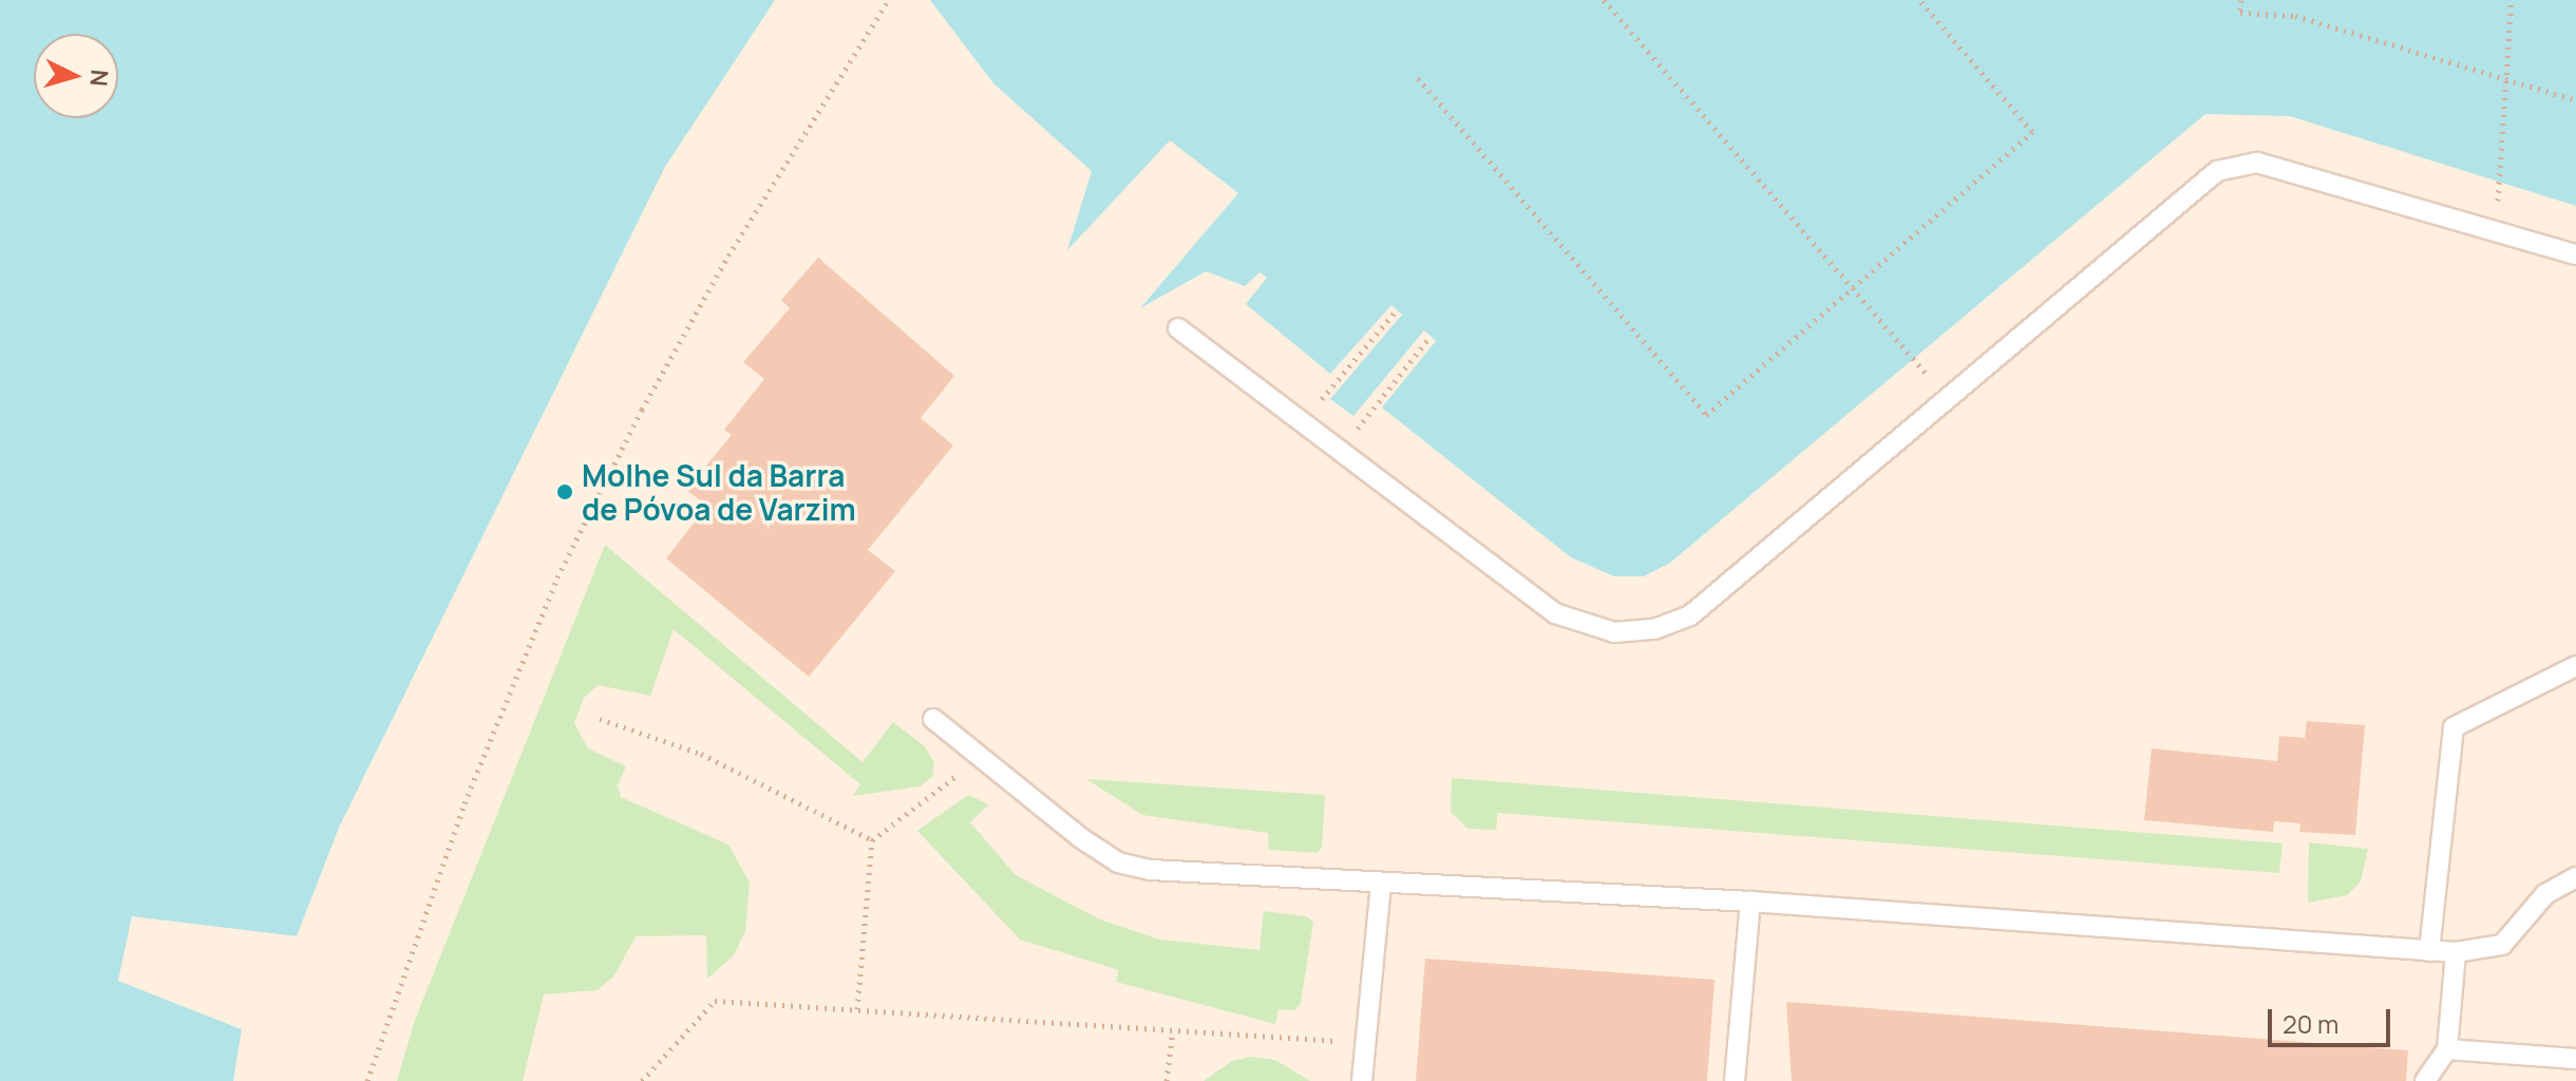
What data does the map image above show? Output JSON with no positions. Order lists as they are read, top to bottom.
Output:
{
  "places": ["Molhe Sul da Barra de Póvoa de Varzim"],
  "scale_bar": "20 m",
  "north": "right"
}
